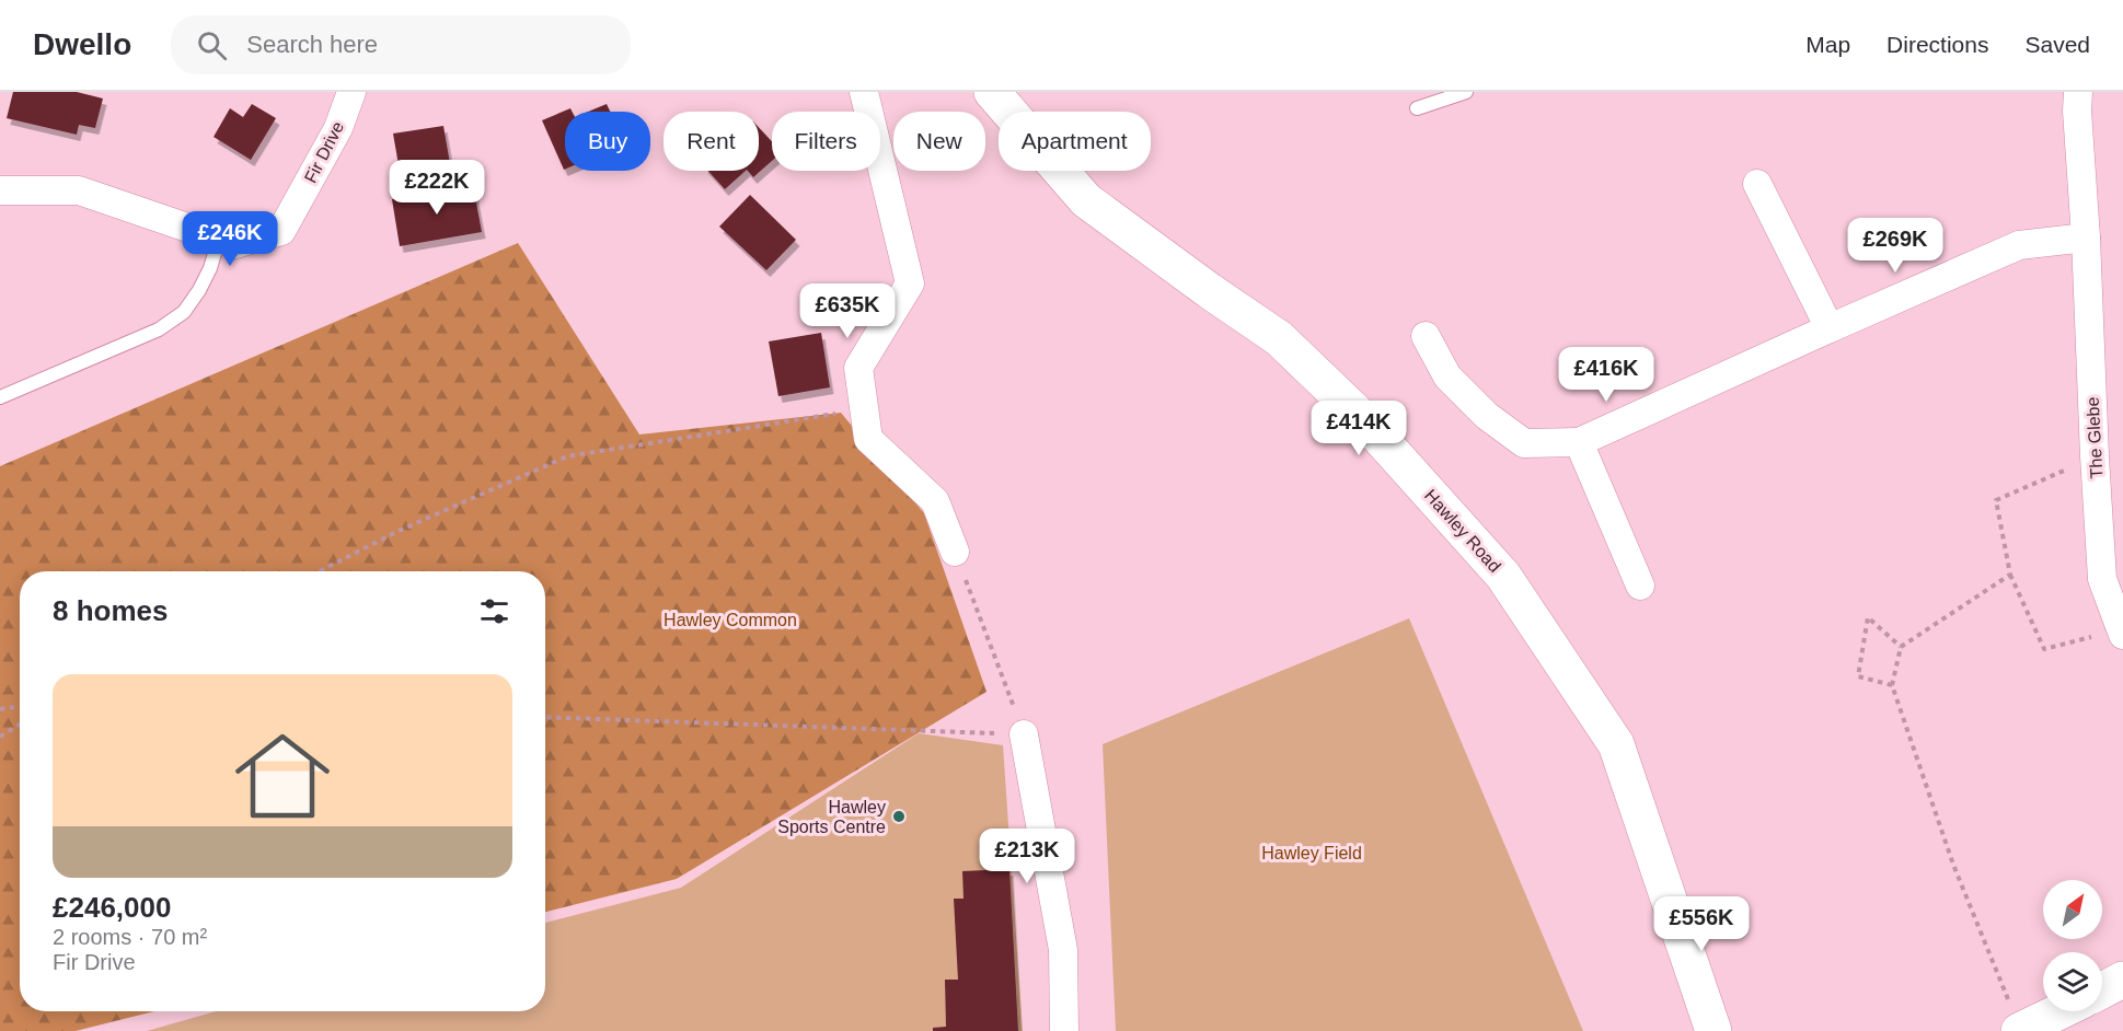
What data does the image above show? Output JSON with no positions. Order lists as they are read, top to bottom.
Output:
{
  "streets": {
    "main road": ["Hawley Road"],
    "street": ["Fir Drive", "The Glebe"]
  },
  "parks": ["Hawley Common", "Hawley Field"],
  "places": ["Hawley Sports Centre"],
  "north": "top right",
  "page": {
    "header": "Dwello",
    "search": "Search here",
    "nav": ["Map", "Directions", "Saved"],
    "chip": [
      "Buy",
      "Rent",
      "Filters",
      "New",
      "Apartment"
    ],
    "price": [
      "£222K",
      "£246K",
      "£269K",
      "£635K",
      "£416K",
      "£414K",
      "£213K",
      "£556K"
    ],
    "heading": "8 homes",
    "list": [
      {
        "name": "£246,000",
        "note": "2 rooms · 70 m² · Fir Drive"
      }
    ]
  }
}
